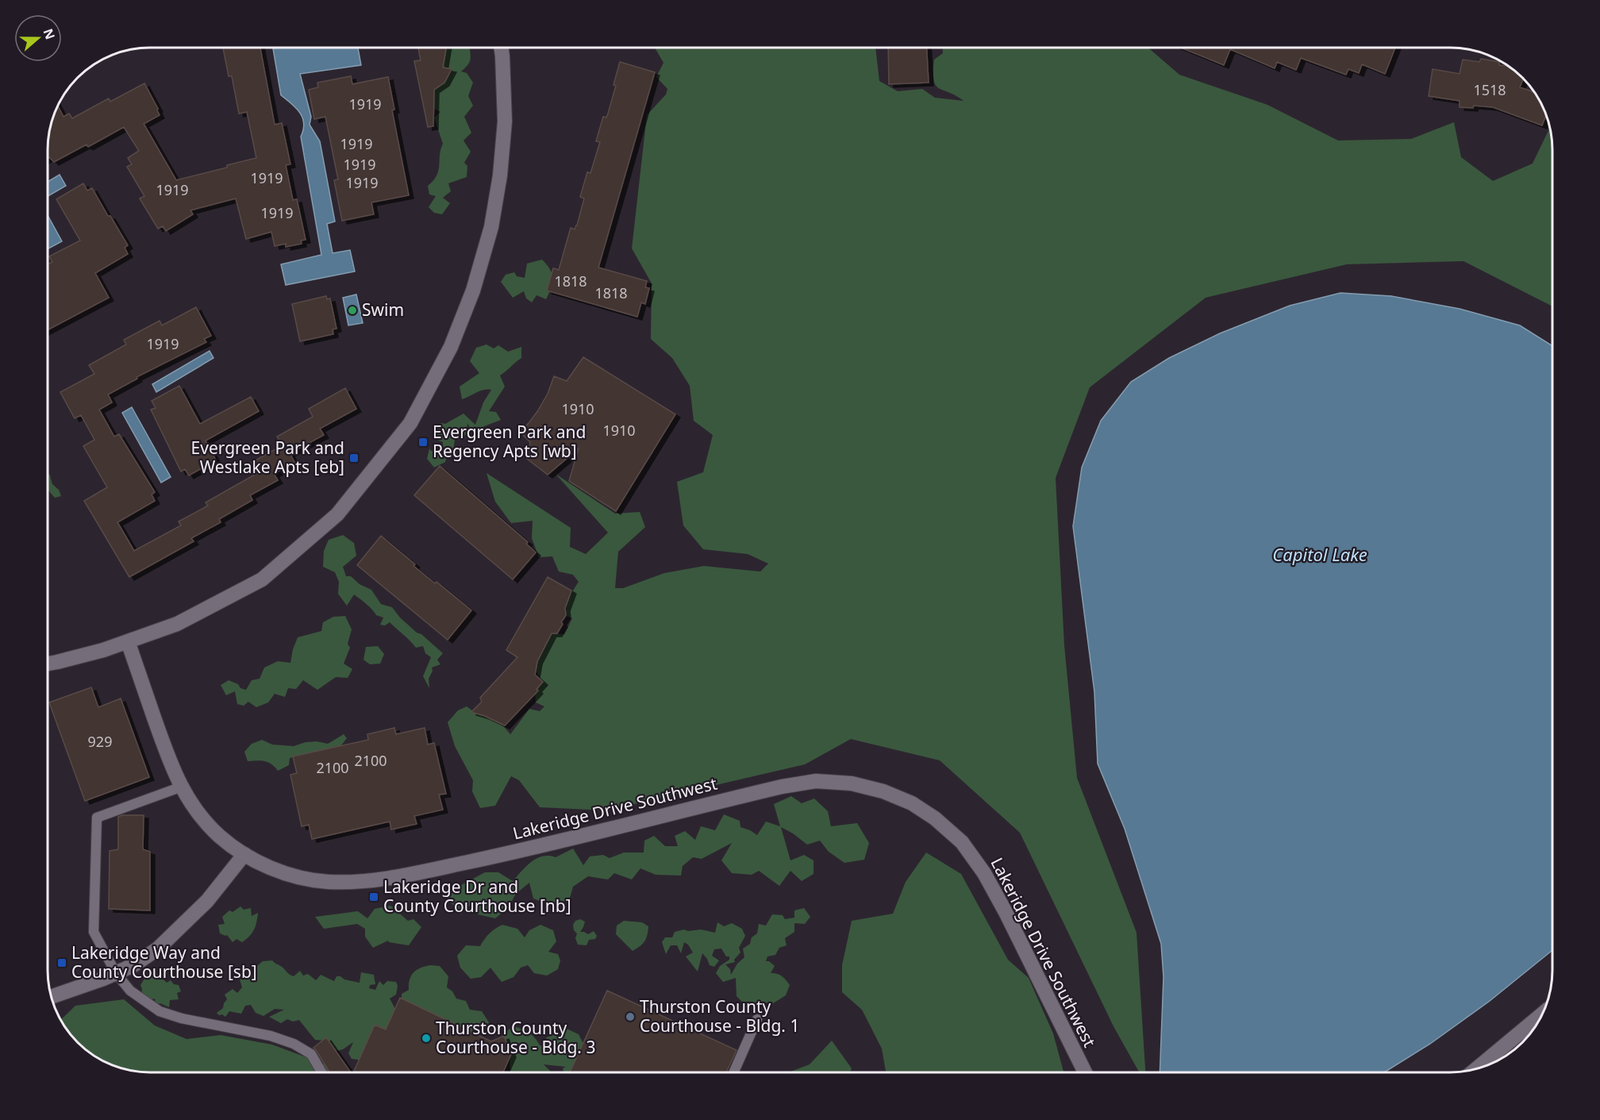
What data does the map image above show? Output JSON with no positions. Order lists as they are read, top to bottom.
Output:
{
  "streets": {
    "street": ["Lakeridge Drive Southwest"]
  },
  "water": ["Capitol Lake"],
  "places": {
    "other": ["Swim", "Thurston County Courthouse - Bldg. 1", "Thurston County Courthouse - Bldg. 3"],
    "transit": [
      "Evergreen Park and Regency Apts [wb]",
      "Evergreen Park and Westlake Apts [eb]",
      "Lakeridge Dr and County Courthouse [nb]",
      "Lakeridge Way and County Courthouse [sb]"
    ]
  },
  "house_numbers": [
    "1518",
    "1919",
    "1919",
    "1919",
    "1919",
    "1919",
    "1919",
    "1919",
    "1818",
    "1818",
    "1919",
    "1910",
    "1910",
    "929",
    "2100",
    "2100"
  ],
  "north": "right"
}
